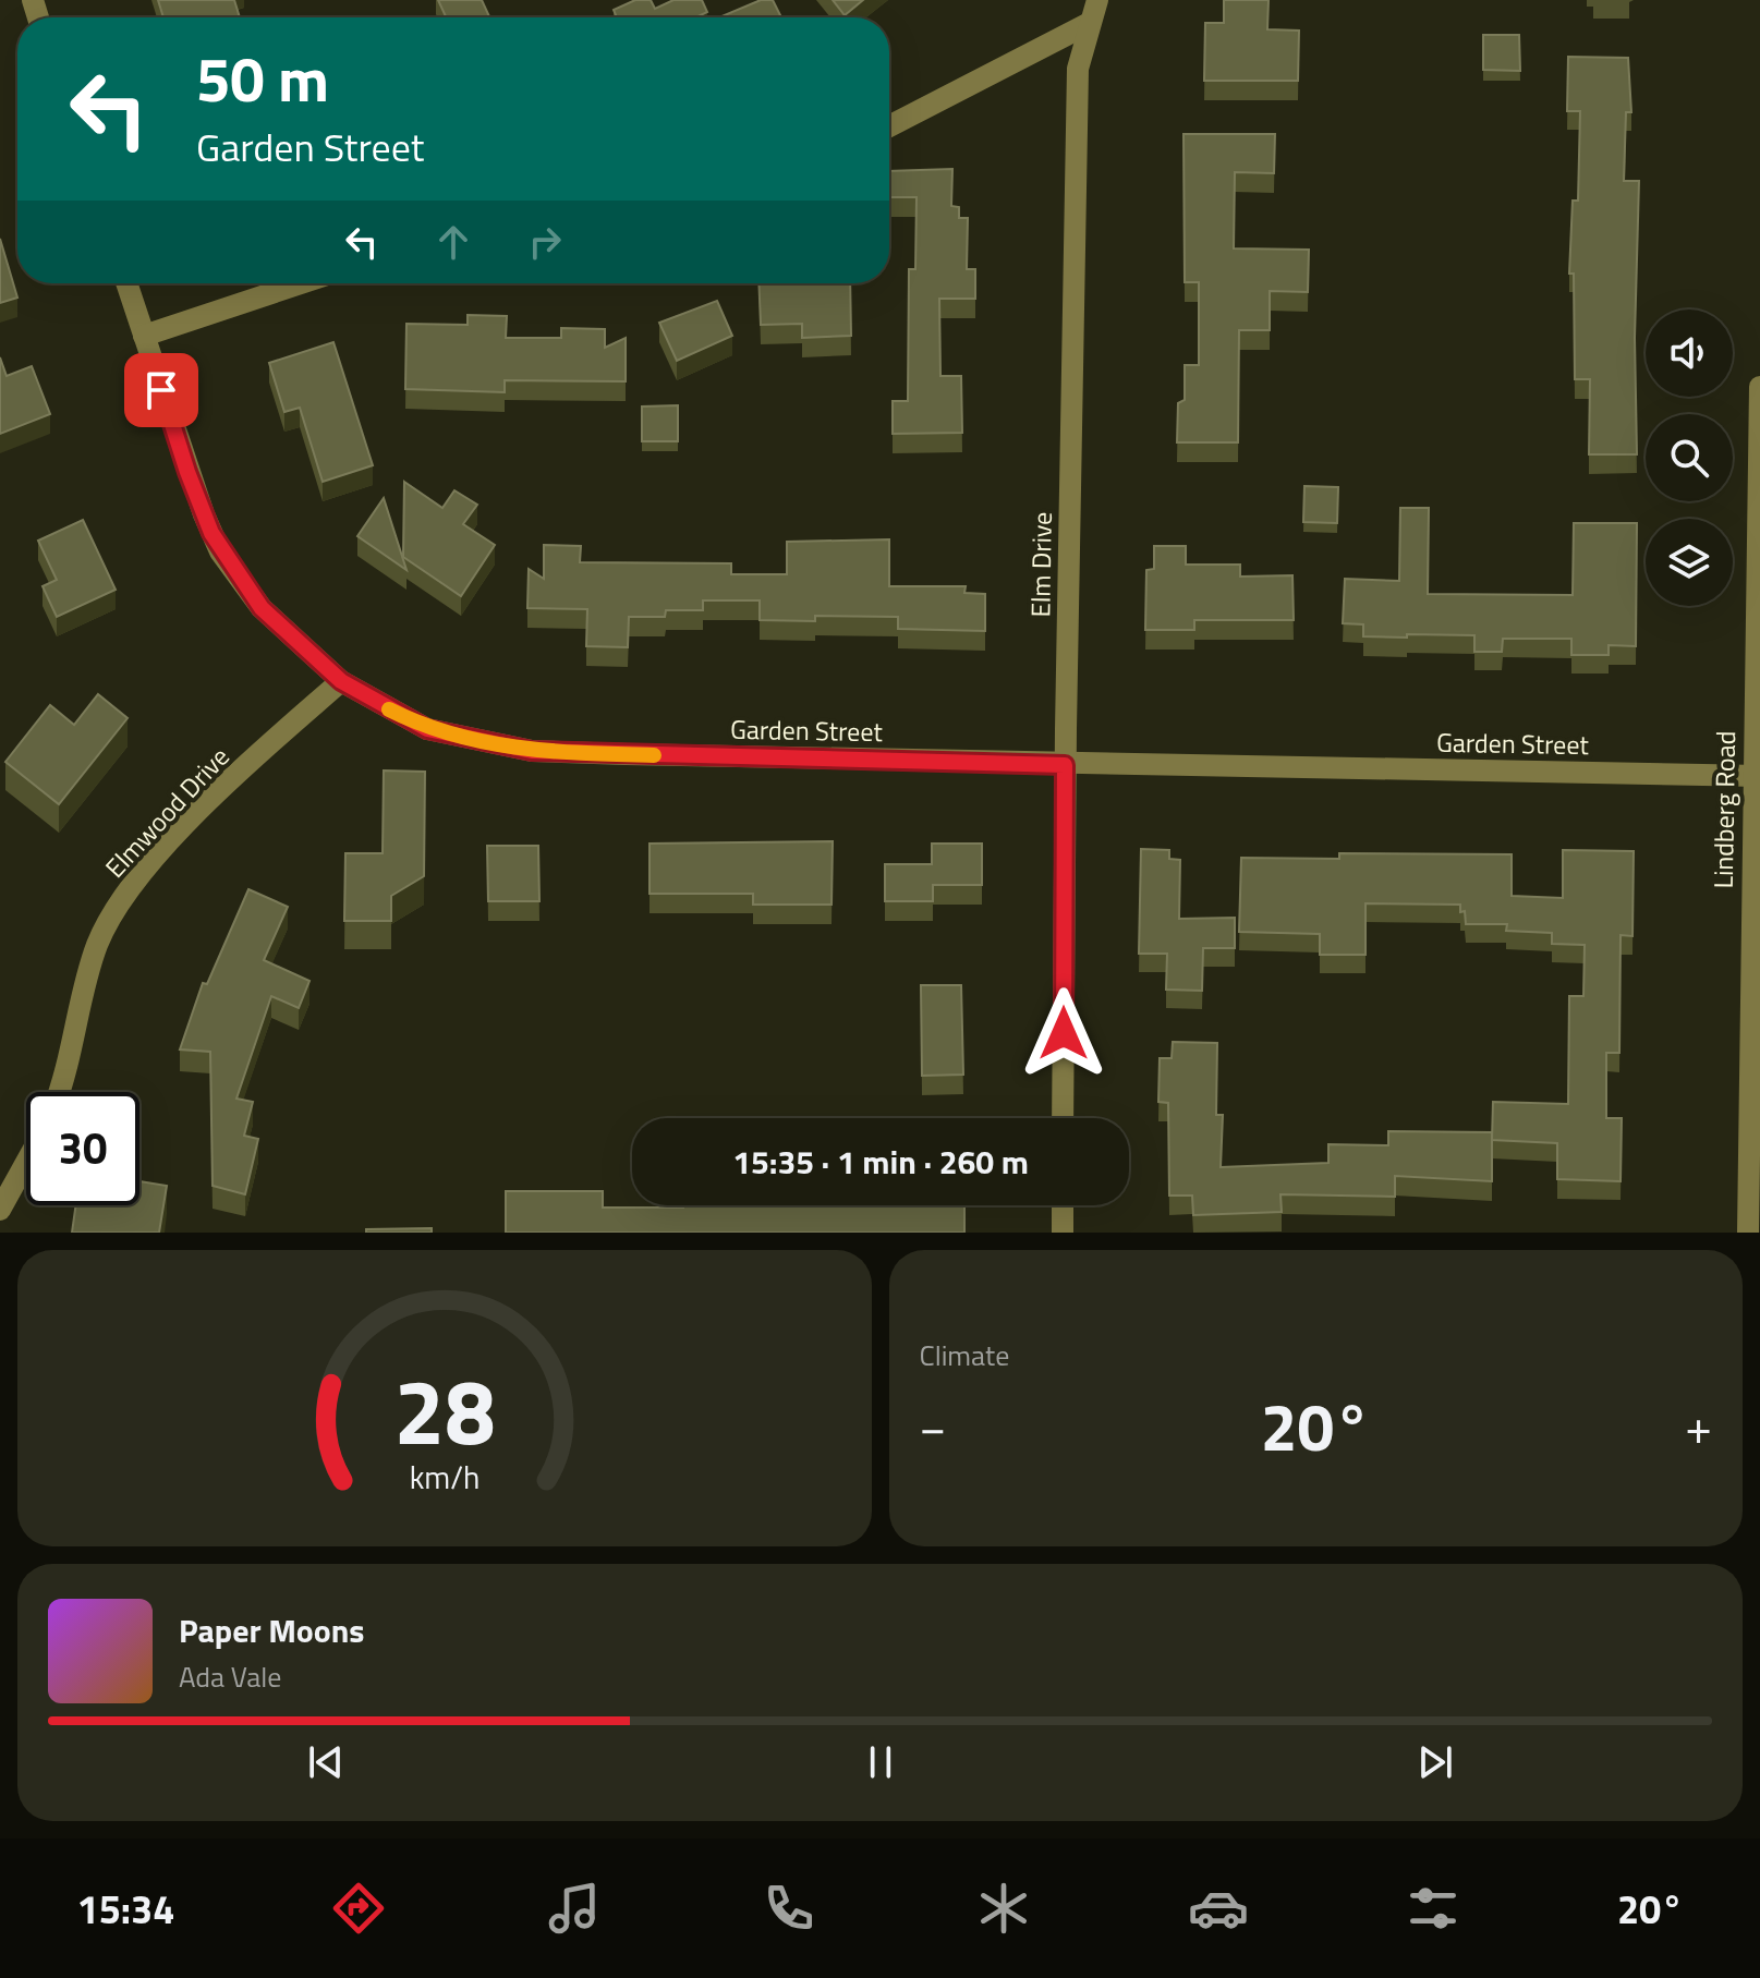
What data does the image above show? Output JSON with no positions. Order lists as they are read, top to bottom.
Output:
{
  "streets": {
    "street": [
      "Elm Drive",
      "Garden Street",
      "Lindberg Road",
      "Elmwood Drive"
    ]
  },
  "crossings": [
    ["Elm Drive", "Garden Street"],
    ["Garden Street", "Lindberg Road"],
    ["Garden Street", "Elmwood Drive"]
  ],
  "page": {
    "turn": ["50 m", "Garden Street"],
    "limit": "30",
    "trip": "15:35 · 1 min · 260 m",
    "tile": "Climate",
    "heat": ["−", "20°", "+"],
    "song": ["Paper Moons", "Ada Vale"],
    "tabs": ["15:34", "20°"],
    "gauge": ["28", "km/h"]
  }
}
